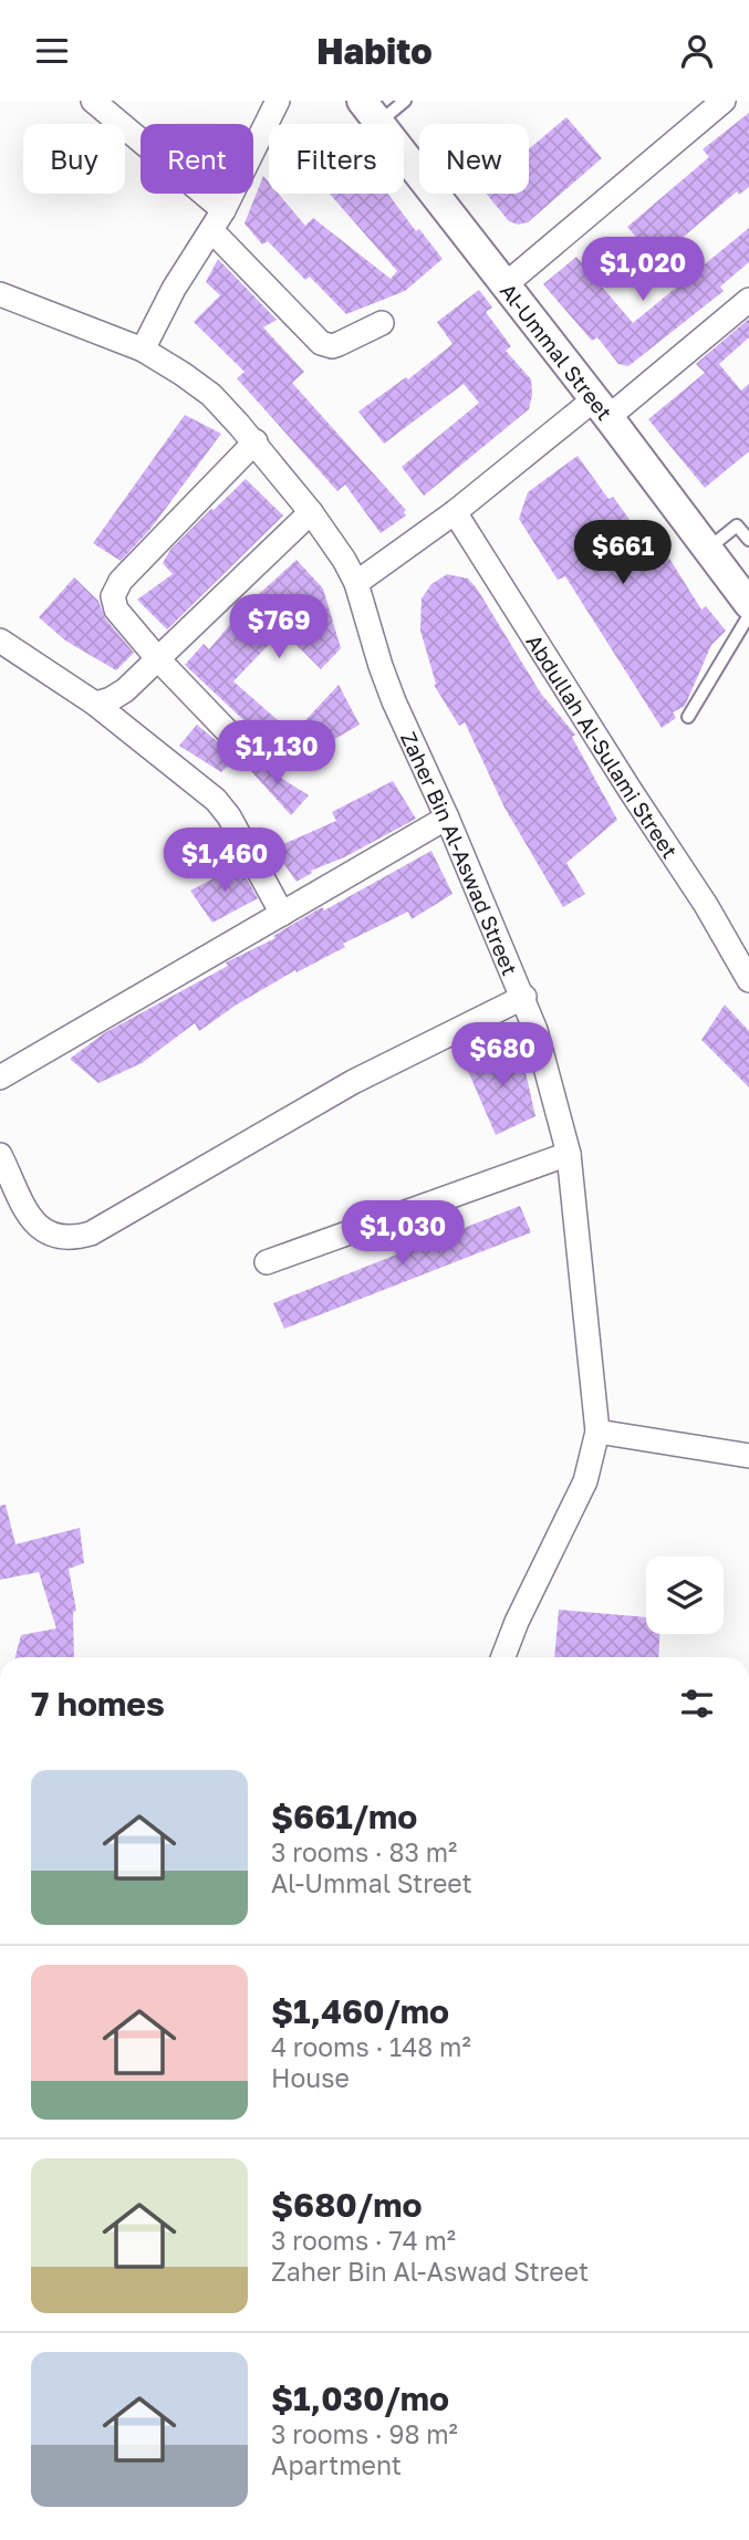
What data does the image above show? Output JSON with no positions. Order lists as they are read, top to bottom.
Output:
{
  "streets": {
    "street": ["Al-Ummal Street", "Abdullah Al-Sulami Street", "Zaher Bin Al-Aswad Street"]
  },
  "page": {
    "header": "Habito",
    "chip": [
      "Buy",
      "Rent",
      "Filters",
      "New"
    ],
    "price": [
      "$1,020",
      "$661",
      "$769",
      "$1,130",
      "$1,460",
      "$680",
      "$1,030"
    ],
    "heading": "7 homes",
    "list": [
      {
        "name": "$661/mo",
        "note": "3 rooms · 83 m² · Al-Ummal Street"
      },
      {
        "name": "$1,460/mo",
        "note": "4 rooms · 148 m² · House"
      },
      {
        "name": "$680/mo",
        "note": "3 rooms · 74 m² · Zaher Bin Al-Aswad Street"
      },
      {
        "name": "$1,030/mo",
        "note": "3 rooms · 98 m² · Apartment"
      }
    ]
  }
}
